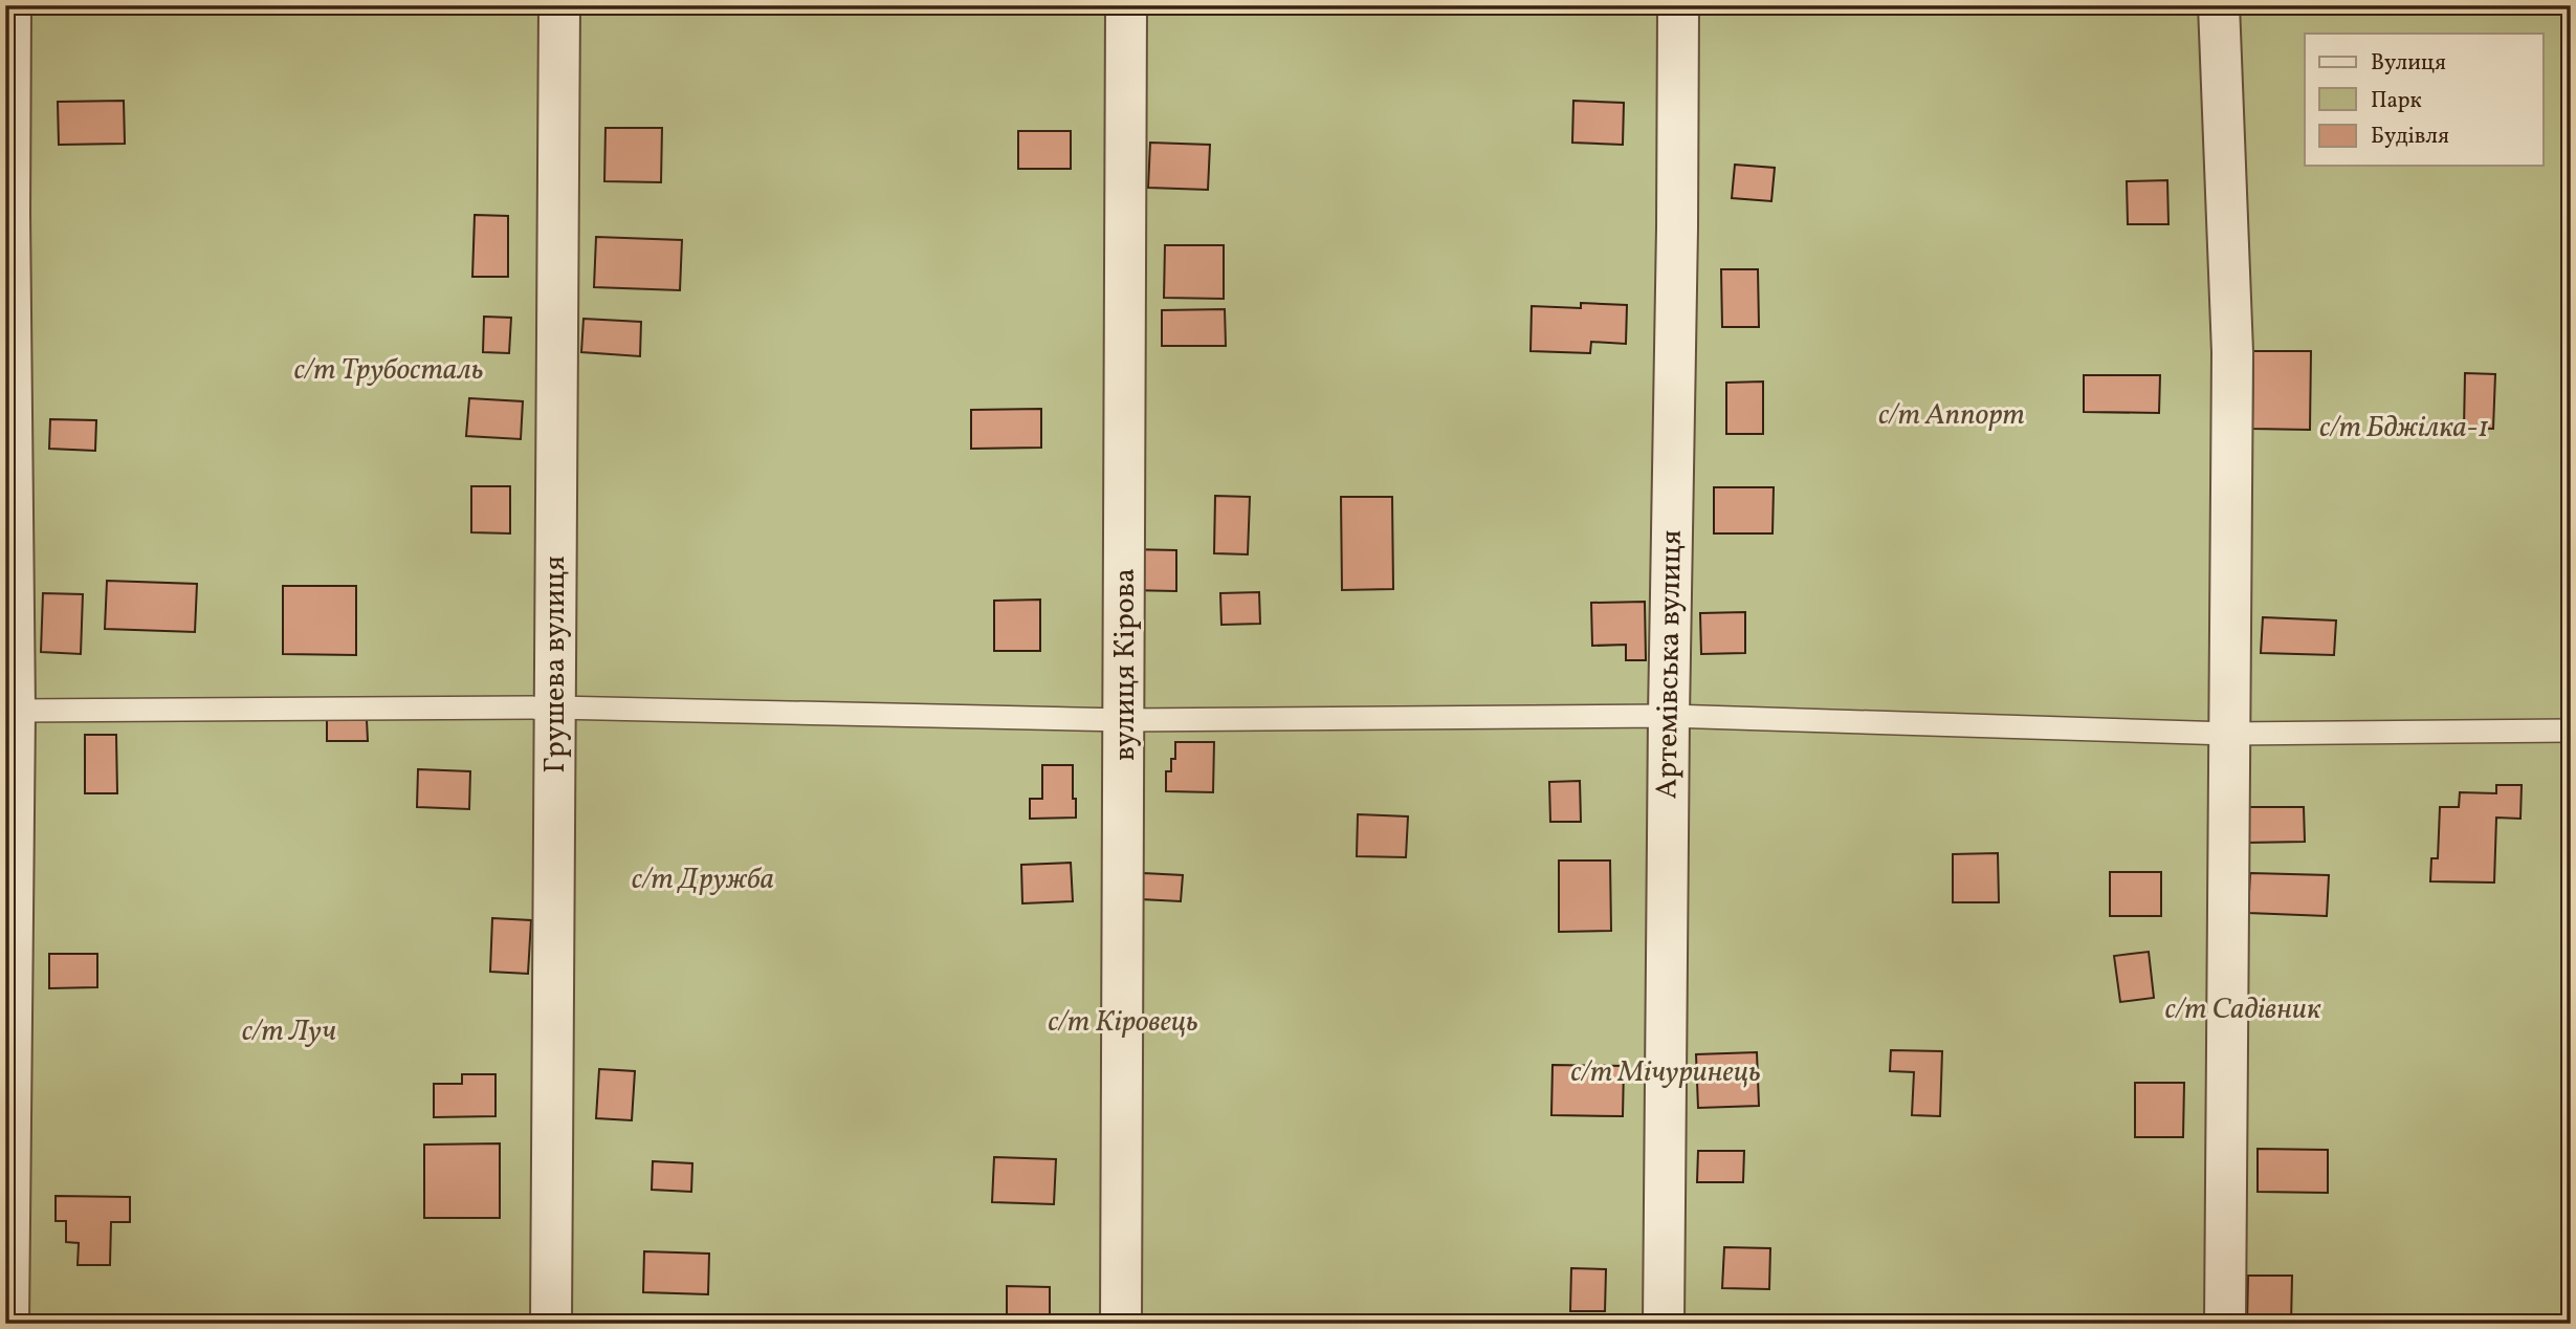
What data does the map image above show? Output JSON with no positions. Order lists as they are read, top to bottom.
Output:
{
  "streets": {
    "street": ["Грушева вулиця", "вулиця Кірова", "Артемівська вулиця"]
  },
  "parks": [
    "с/т Трубосталь",
    "с/т Аппорт",
    "с/т Бджілка-1",
    "с/т Дружба",
    "с/т Садівник",
    "с/т Кіровець",
    "с/т Луч",
    "с/т Мічуринець"
  ],
  "legend": ["Вулиця", "Парк", "Будівля"]
}
